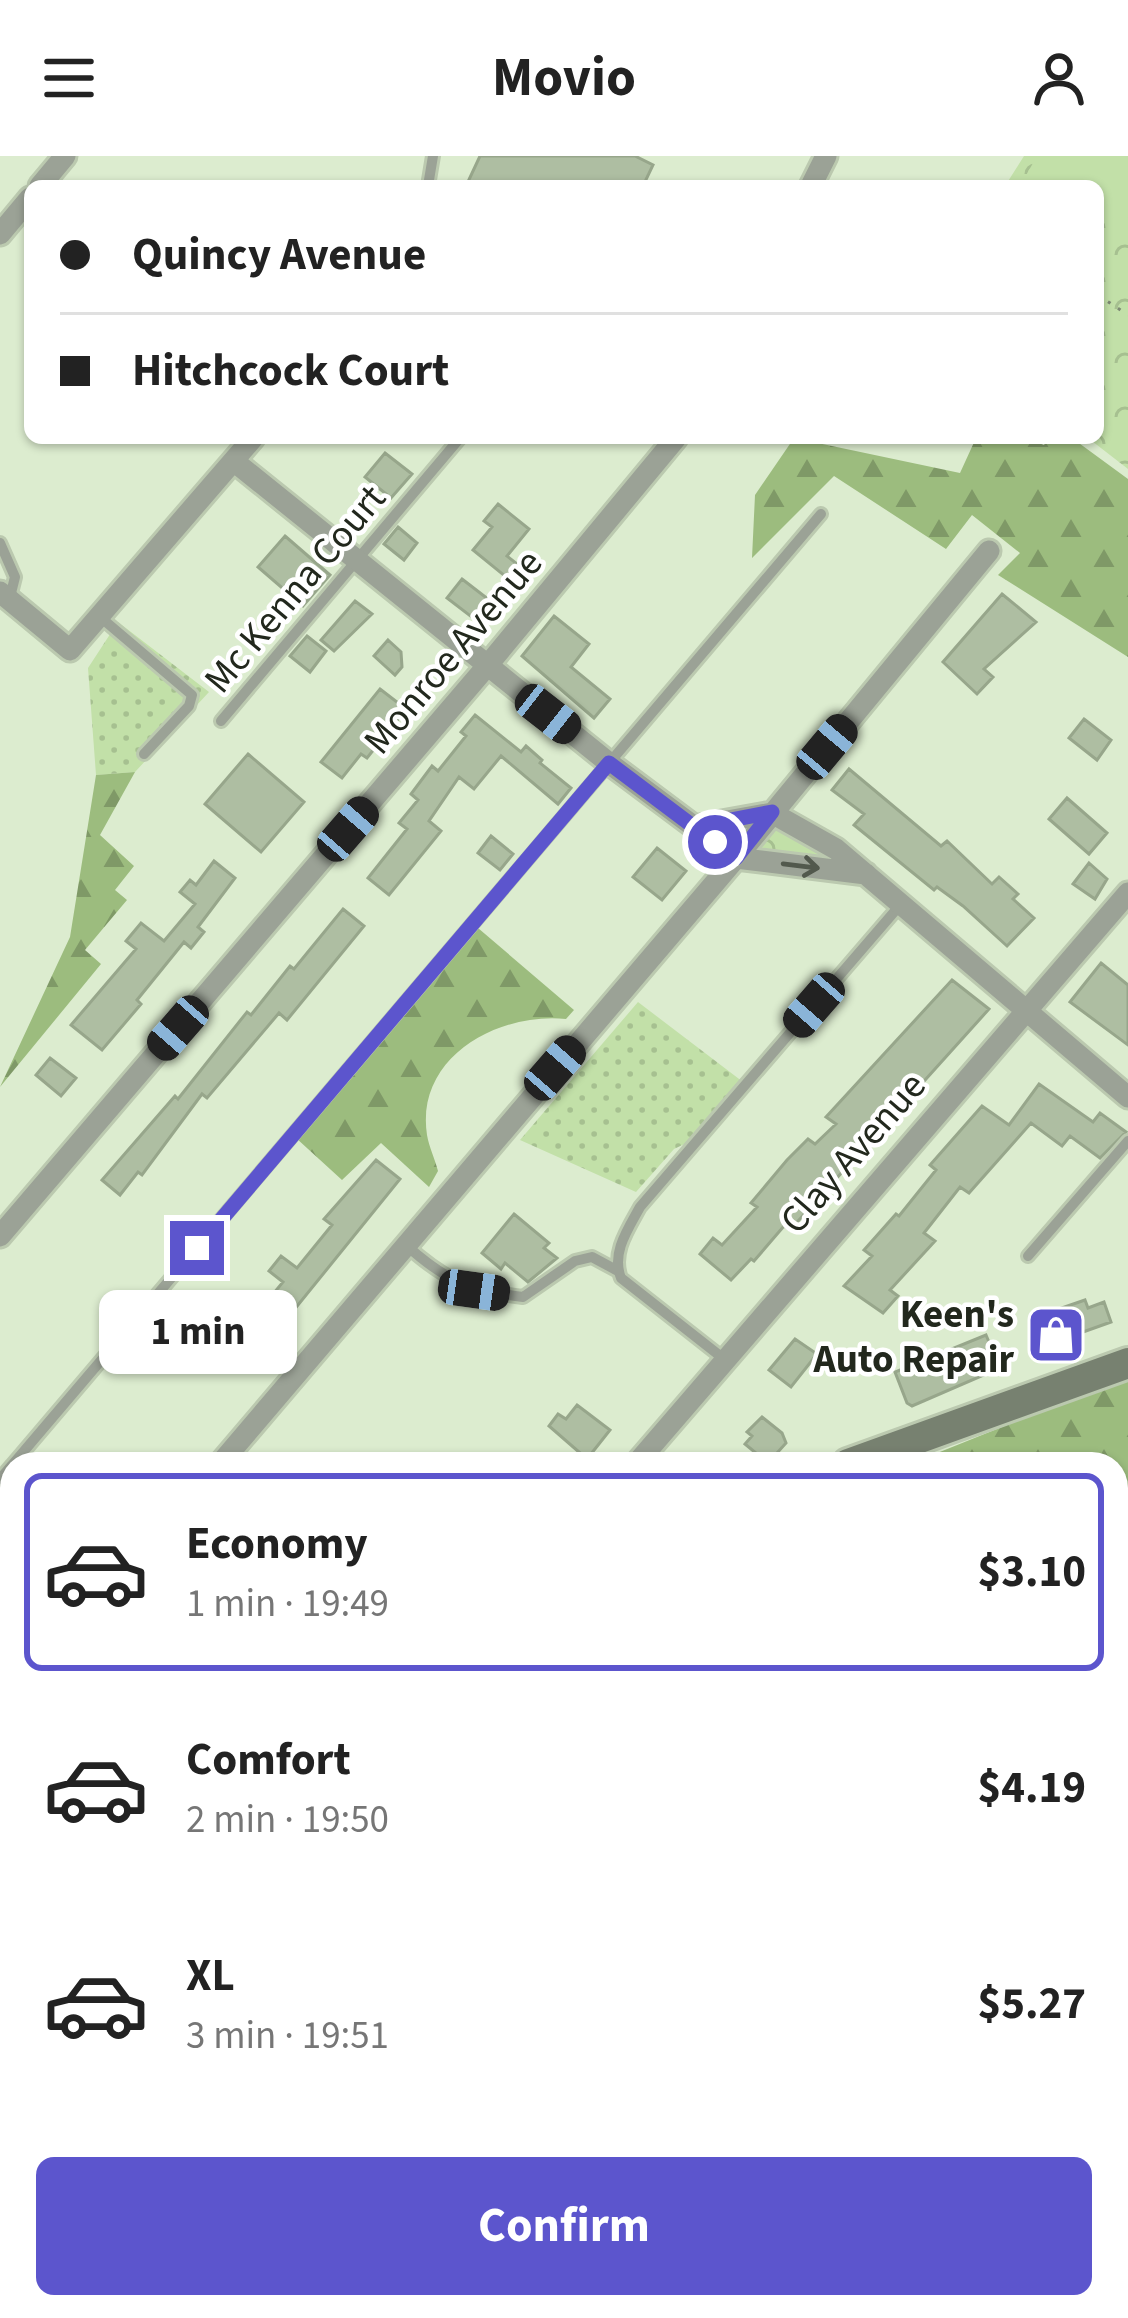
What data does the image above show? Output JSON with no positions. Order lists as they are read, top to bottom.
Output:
{
  "streets": {
    "street": ["Monroe Avenue", "Clay Avenue"],
    "lane": ["Mc Kenna Court"]
  },
  "places": {
    "shop": ["Keen's Auto Repair"]
  },
  "page": {
    "header": "Movio",
    "banner": ["Quincy Avenue", "Hitchcock Court"],
    "bubble": "1 min",
    "list": [
      {
        "name": "Economy",
        "note": "1 min · 19:49",
        "value": "$3.10"
      },
      {
        "name": "Comfort",
        "note": "2 min · 19:50",
        "value": "$4.19"
      },
      {
        "name": "XL",
        "note": "3 min · 19:51",
        "value": "$5.27"
      }
    ],
    "buttons": "Confirm"
  }
}
